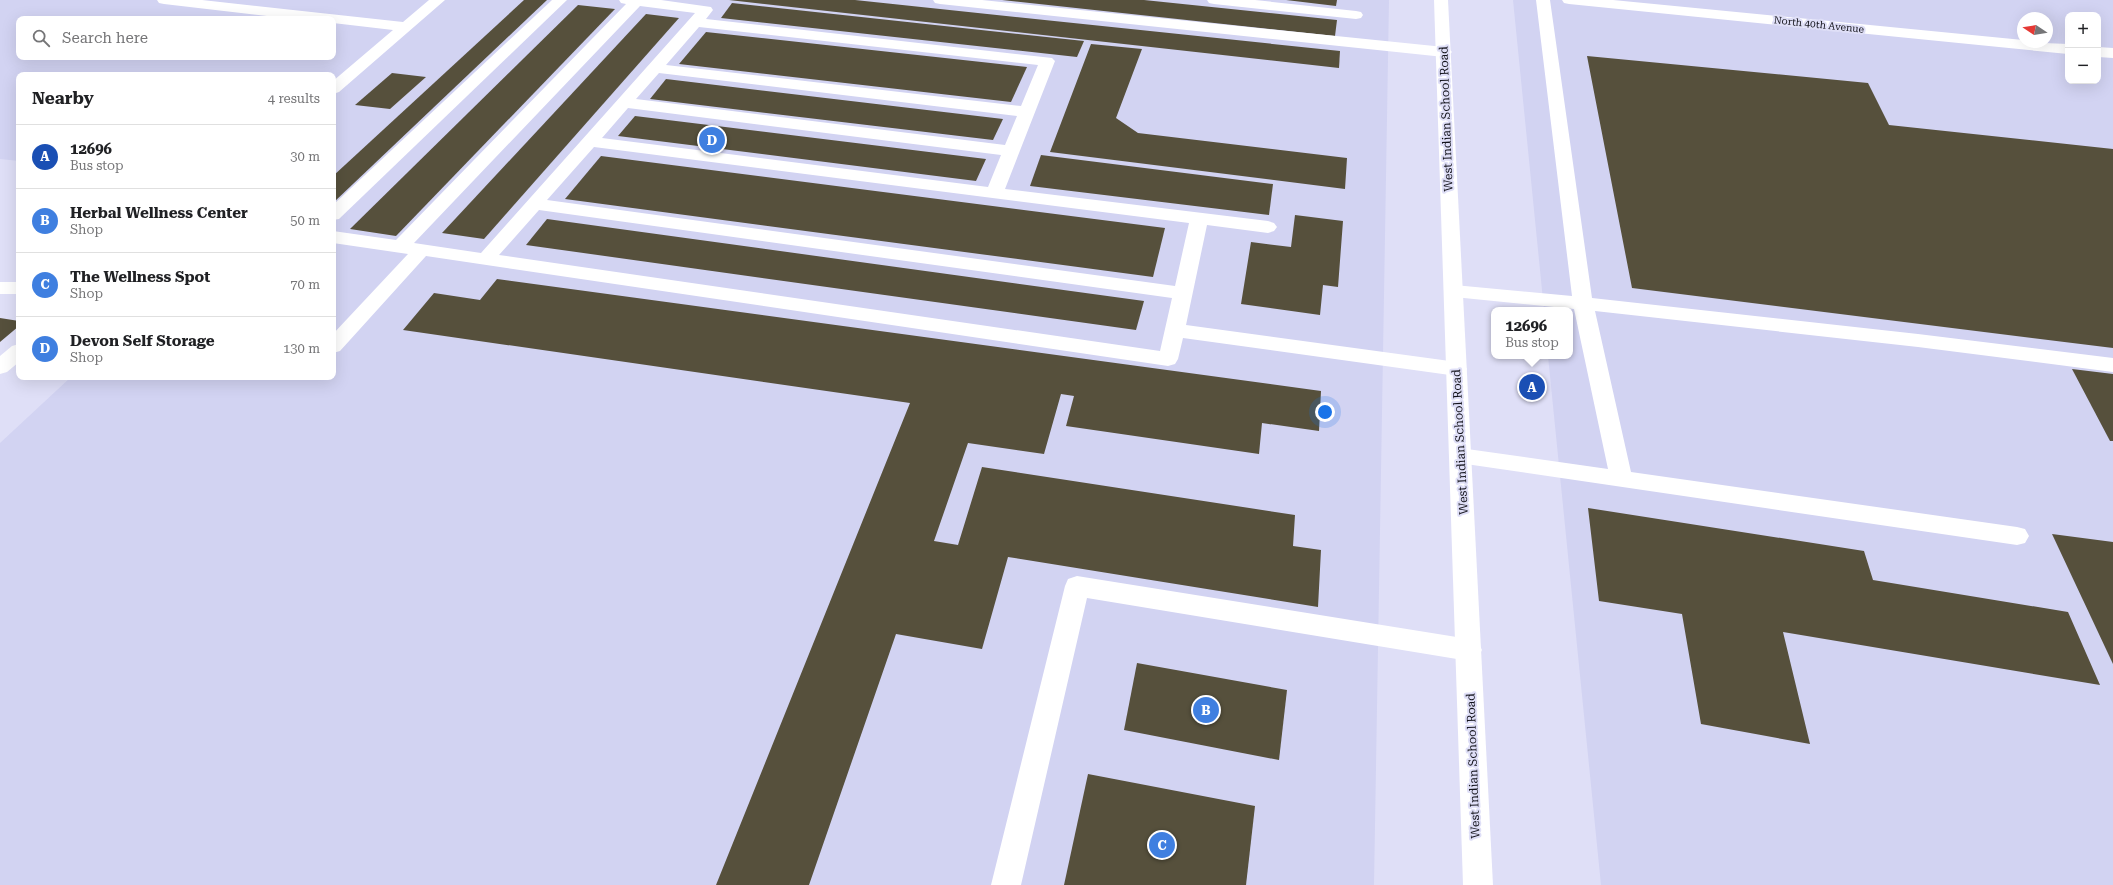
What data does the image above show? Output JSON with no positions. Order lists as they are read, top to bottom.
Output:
{
  "streets": {
    "main road": ["North 40th Avenue", "West Indian School Road"]
  },
  "north": "left",
  "page": {
    "map_buttons": ["+", "−"],
    "search": "Search here",
    "heading": ["Nearby", "4 results"],
    "list": [
      {
        "mark": "A",
        "name": "12696",
        "note": "Bus stop",
        "value": "30 m"
      },
      {
        "mark": "B",
        "name": "Herbal Wellness Center",
        "note": "Shop",
        "value": "50 m"
      },
      {
        "mark": "C",
        "name": "The Wellness Spot",
        "note": "Shop",
        "value": "70 m"
      },
      {
        "mark": "D",
        "name": "Devon Self Storage",
        "note": "Shop",
        "value": "130 m"
      }
    ],
    "pins": [
      "D",
      "A",
      "B",
      "C"
    ],
    "popup": ["12696", "Bus stop"]
  }
}
